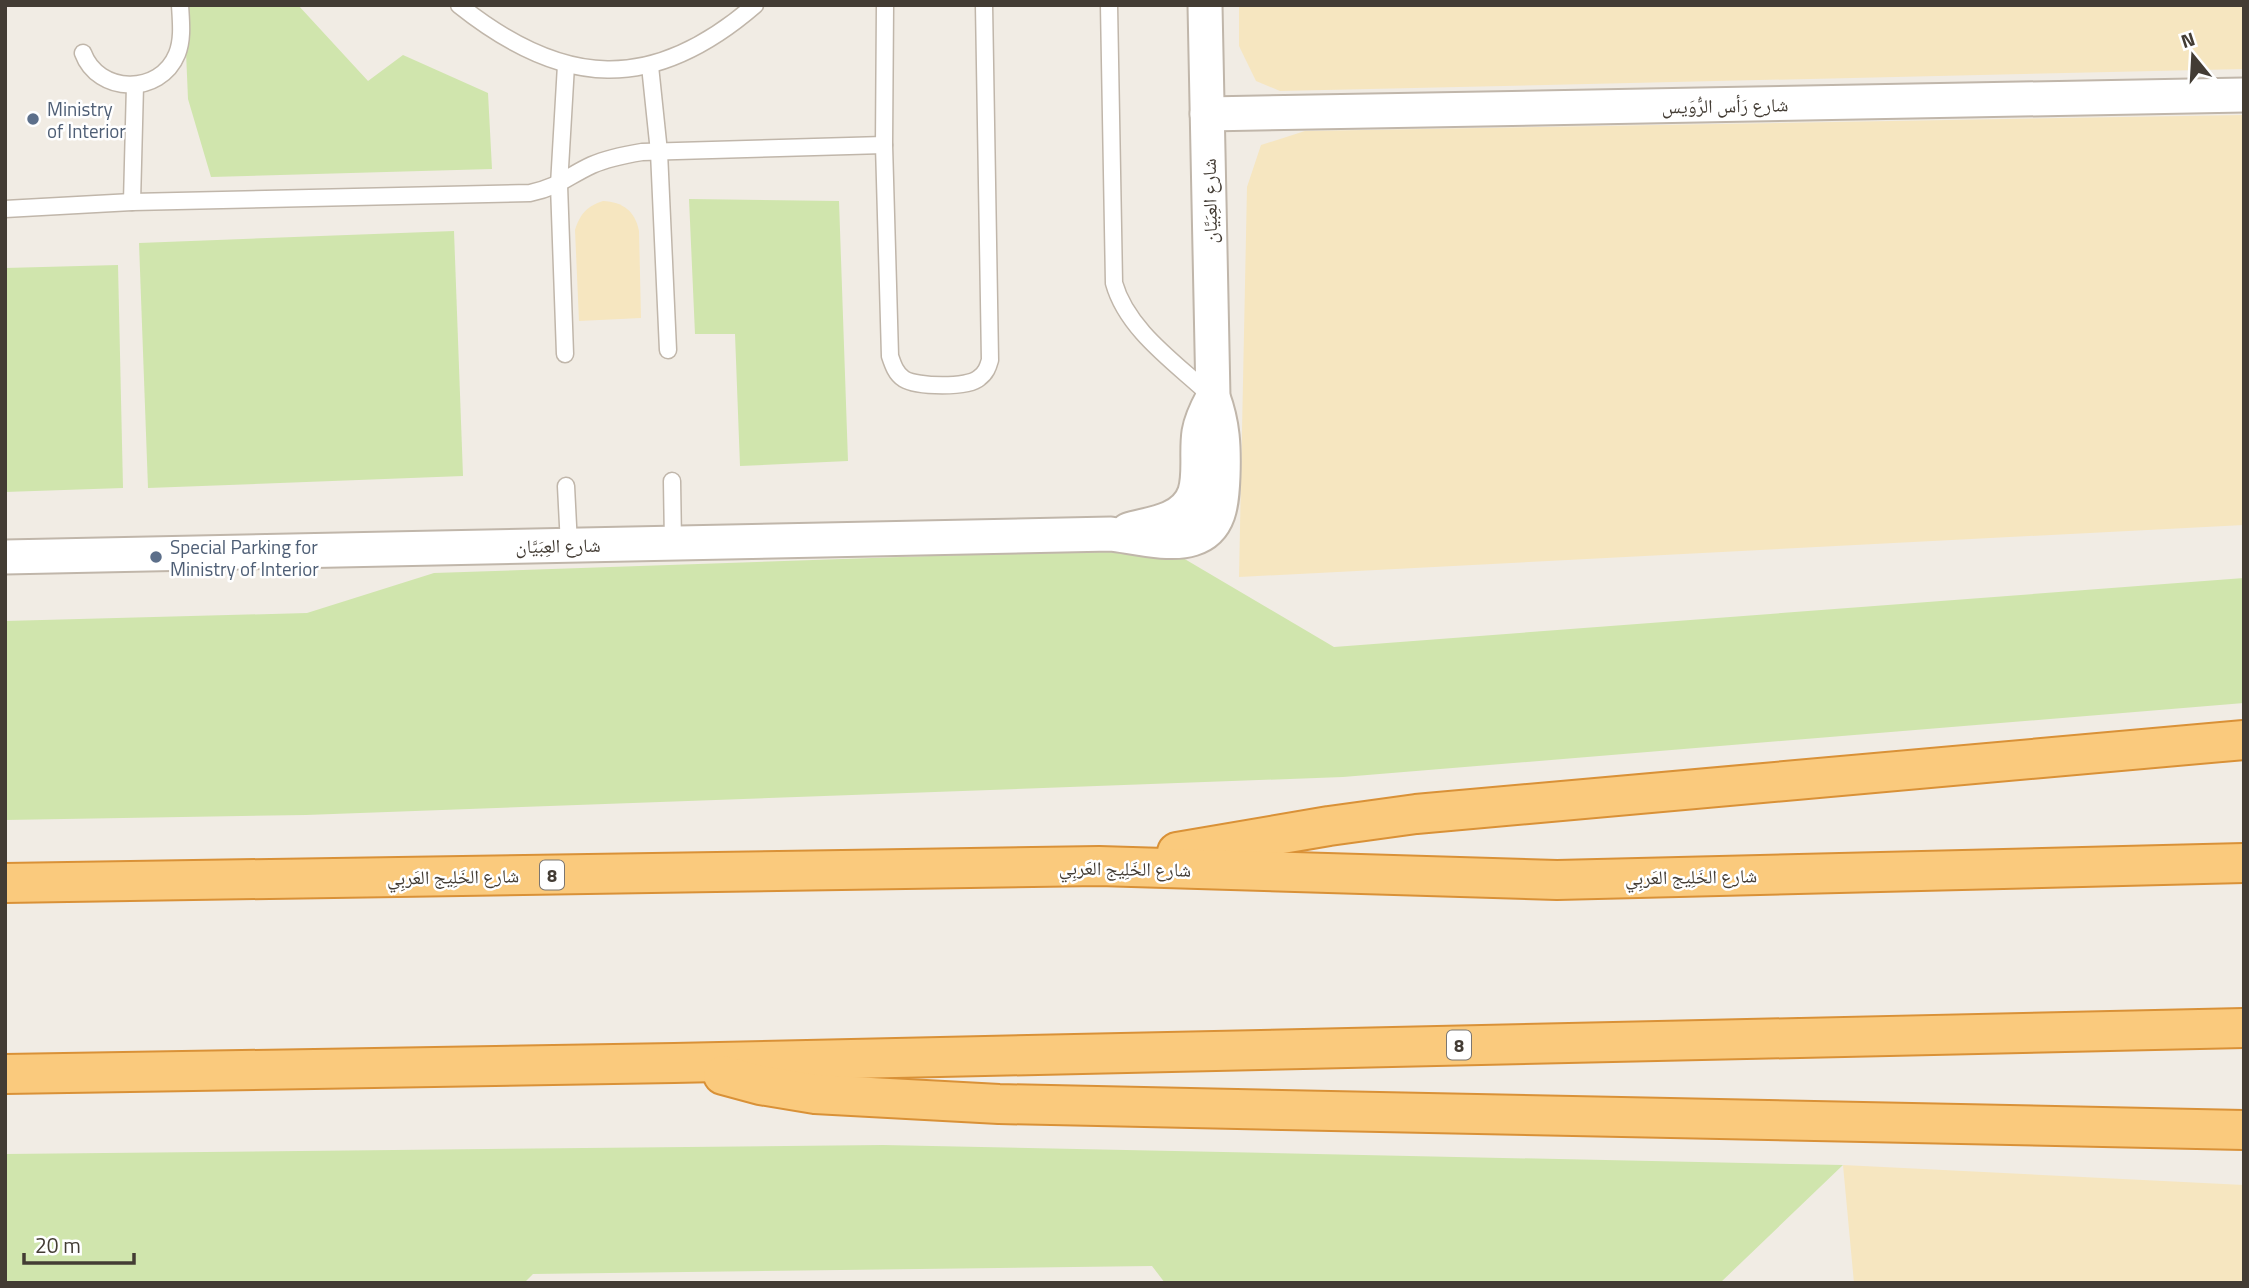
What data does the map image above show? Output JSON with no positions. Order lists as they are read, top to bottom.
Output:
{
  "streets": {
    "highway": ["شارع الخَلِيج العَربِي", "8"],
    "street": ["شارع رَأس الرُّوَيس", "شارع العِبَيَّان"]
  },
  "crossings": [
    ["شارع رَأس الرُّوَيس", "شارع العِبَيَّان"]
  ],
  "places": ["Ministry of Interior", "Special Parking for Ministry of Interior"],
  "scale_bar": "20 m",
  "north": "top"
}
